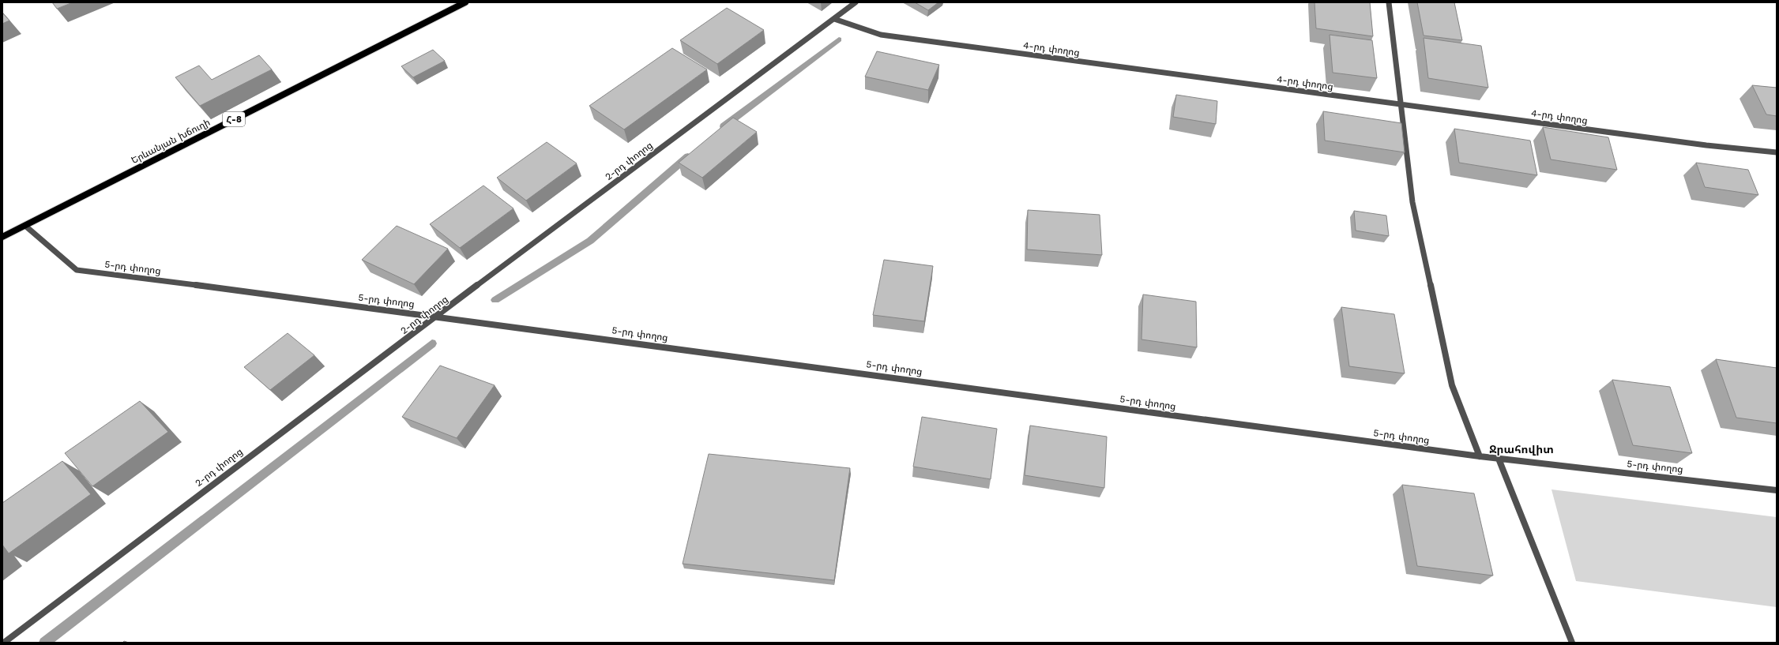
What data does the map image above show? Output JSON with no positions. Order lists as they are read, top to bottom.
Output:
{
  "streets": {
    "main road": ["Հ-8", "Երևանյան խճուղի"],
    "street": ["4-րդ փողոց", "2-րդ փողոց", "5-րդ փողոց"]
  },
  "crossings": [
    ["4-րդ փողոց", "2-րդ փողոց"],
    ["Երևանյան խճուղի", "5-րդ փողոց"],
    ["2-րդ փողոց", "5-րդ փողոց"]
  ],
  "districts": ["Ջրահովիտ"]
}
